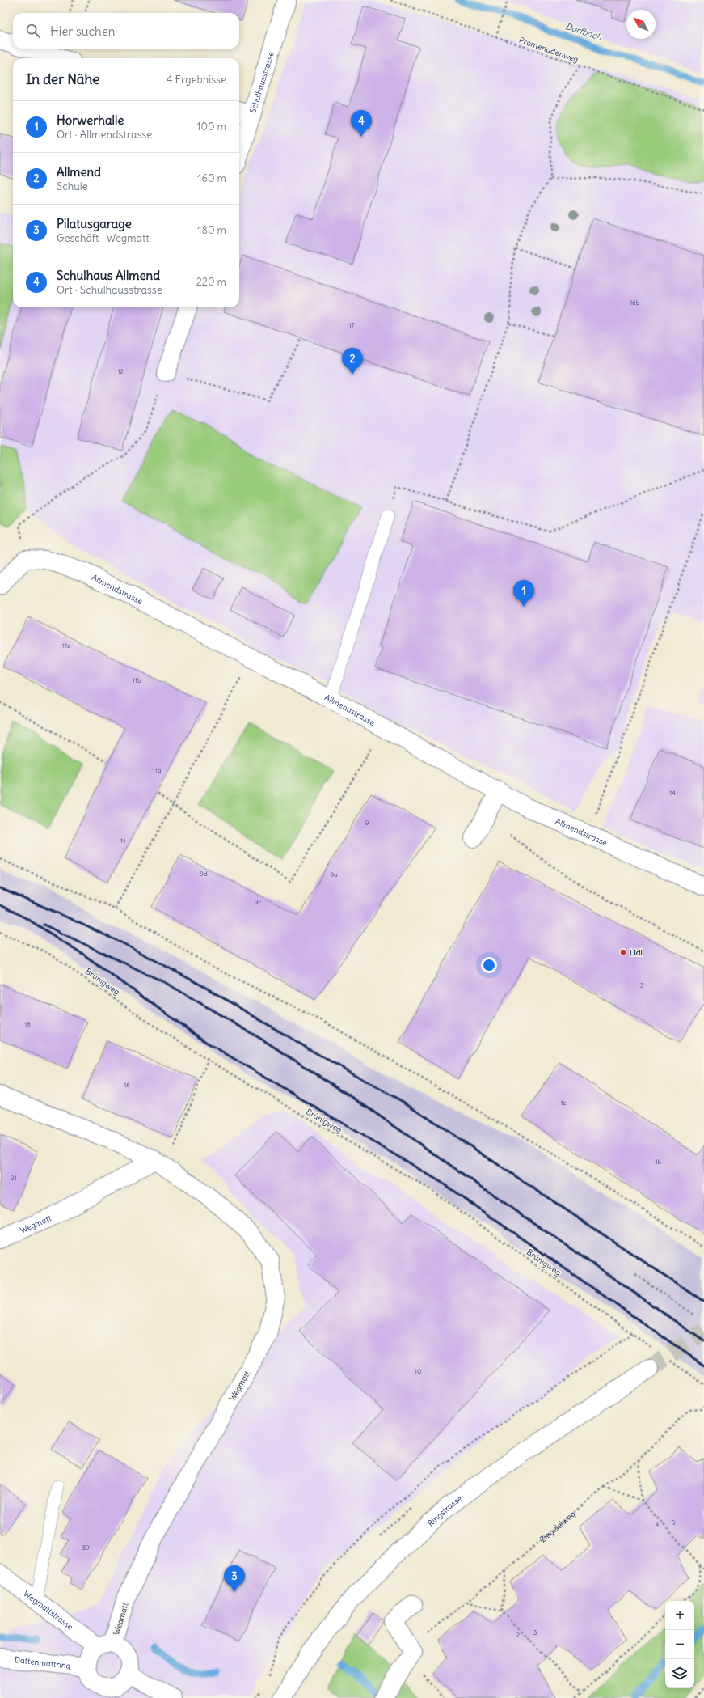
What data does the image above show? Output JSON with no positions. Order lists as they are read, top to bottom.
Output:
{
  "streets": {
    "street": [
      "Schulhausstrasse",
      "Allmendstrasse",
      "Wegmatt",
      "Ringstrasse",
      "Wegmattstrasse",
      "Dattenmattring"
    ],
    "path": ["Promenadenweg", "Brünigweg", "Ziegeleiweg"]
  },
  "crossings": [
    ["Wegmatt", "Wegmattstrasse"],
    ["Wegmatt", "Dattenmattring"],
    ["Wegmattstrasse", "Dattenmattring"]
  ],
  "water": ["Dorfbach"],
  "places": ["Lidl"],
  "house_numbers": [
    "16b",
    "17",
    "12",
    "11c",
    "11b",
    "11a",
    "14",
    "9",
    "11",
    "9d",
    "9a",
    "9c",
    "3",
    "18",
    "16",
    "1c",
    "1b",
    "21",
    "10",
    "5",
    "4",
    "39",
    "3",
    "2"
  ],
  "north": "top left",
  "page": {
    "search": "Hier suchen",
    "heading": ["In der Nähe", "4 Ergebnisse"],
    "list": [
      {
        "mark": "1",
        "name": "Horwerhalle",
        "note": "Ort · Allmendstrasse",
        "value": "100 m"
      },
      {
        "mark": "2",
        "name": "Allmend",
        "note": "Schule",
        "value": "160 m"
      },
      {
        "mark": "3",
        "name": "Pilatusgarage",
        "note": "Geschäft · Wegmatt",
        "value": "180 m"
      },
      {
        "mark": "4",
        "name": "Schulhaus Allmend",
        "note": "Ort · Schulhausstrasse",
        "value": "220 m"
      }
    ],
    "pins": [
      "4",
      "2",
      "1",
      "3"
    ],
    "map_buttons": ["+", "−"]
  }
}
